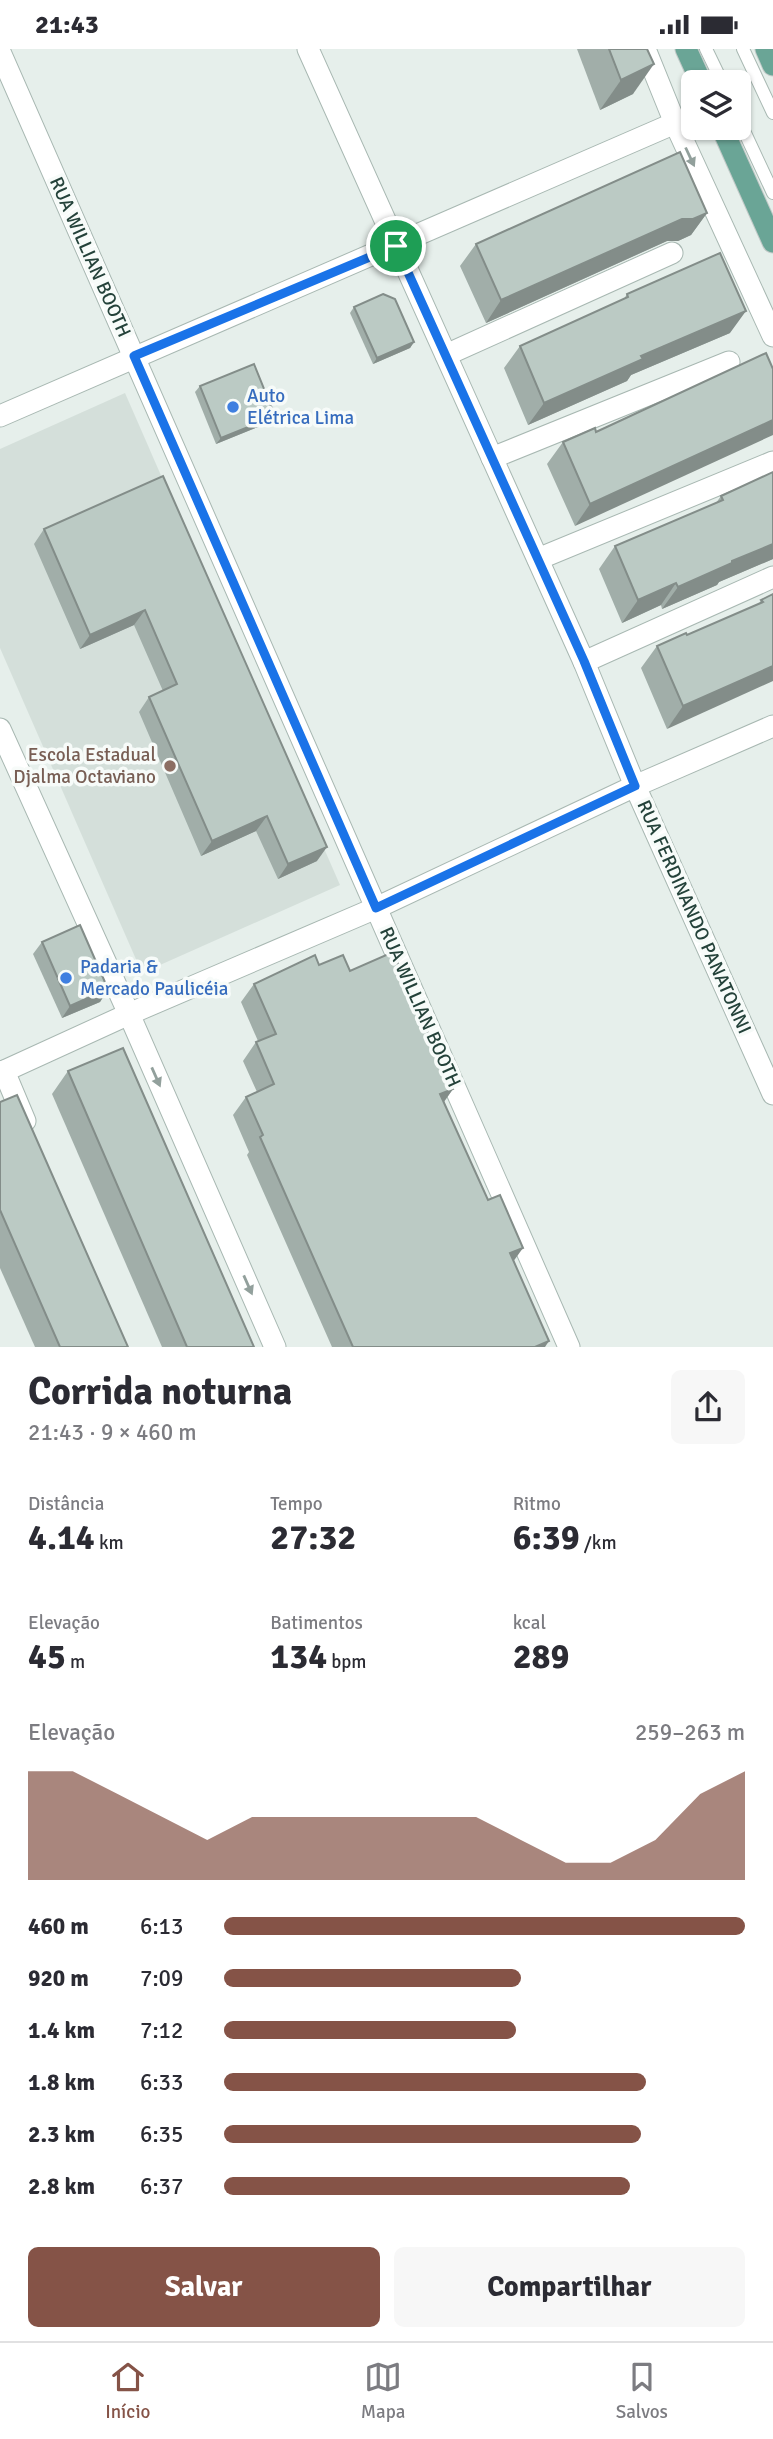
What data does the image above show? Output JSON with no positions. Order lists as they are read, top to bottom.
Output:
{
  "streets": {
    "street": ["RUA WILLIAN BOOTH", "RUA FERDINANDO PANATONNI"]
  },
  "places": ["Auto Elétrica Lima", "Escola Estadual Djalma Octaviano", "Padaria & Mercado Paulicéia"],
  "page": {
    "status": "21:43",
    "heading": ["Corrida noturna", "21:43 · 9 × 460 m"],
    "stats": [
      ["Distância", "4.14 km"],
      ["Tempo", "27:32"],
      ["Ritmo", "6:39 /km"],
      ["Elevação", "45 m"],
      ["Batimentos", "134 bpm"],
      ["kcal", "289"]
    ],
    "chart": ["Elevação", "259–263 m"],
    "list": [
      {
        "name": "460 m",
        "note": "6:13"
      },
      {
        "name": "920 m",
        "note": "7:09"
      },
      {
        "name": "1.4 km",
        "note": "7:12"
      },
      {
        "name": "1.8 km",
        "note": "6:33"
      },
      {
        "name": "2.3 km",
        "note": "6:35"
      },
      {
        "name": "2.8 km",
        "note": "6:37"
      }
    ],
    "buttons": ["Salvar", "Compartilhar"],
    "tabs": ["Início", "Mapa", "Salvos"]
  }
}
